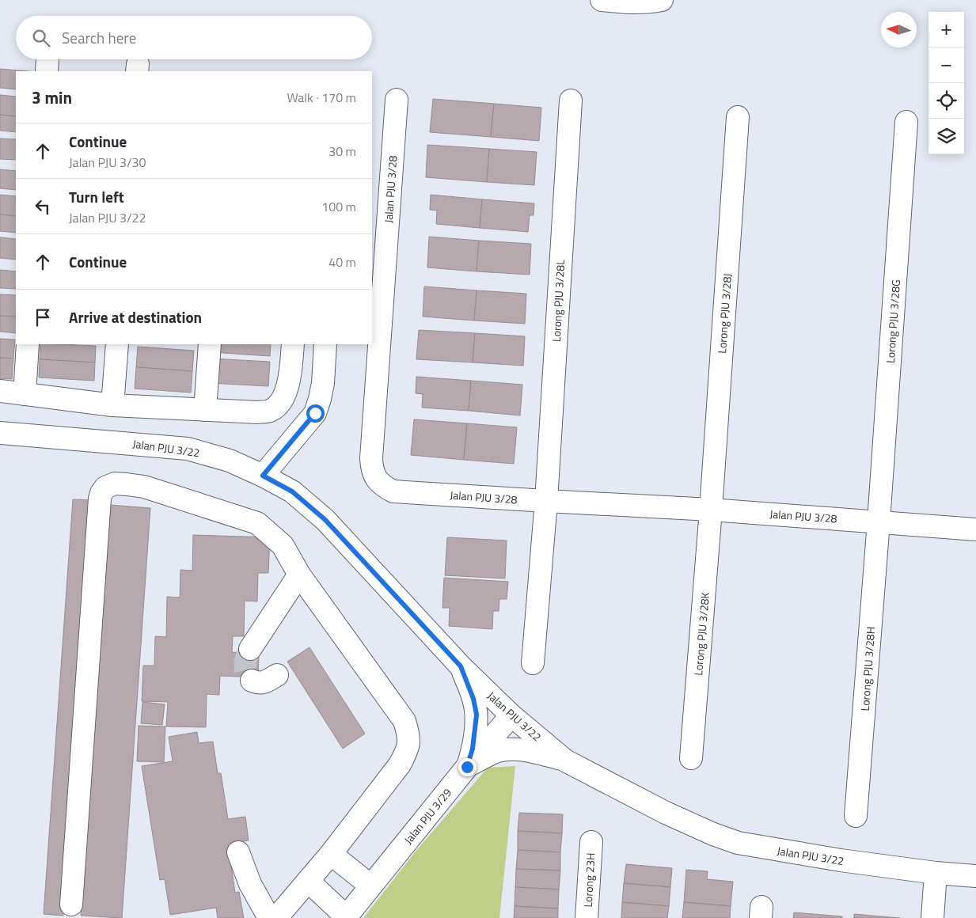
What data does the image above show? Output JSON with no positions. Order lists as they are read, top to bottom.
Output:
{
  "streets": {
    "street": [
      "Jalan PJU 3/28",
      "Lorong PJU 3/28L",
      "Lorong PJU 3/28J",
      "Lorong PJU 3/28G",
      "Jalan PJU 3/22",
      "Lorong PJU 3/28K",
      "Lorong PJU 3/28H",
      "Jalan PJU 3/29",
      "Lorong 23H"
    ]
  },
  "crossings": [
    ["Jalan PJU 3/28", "Lorong PJU 3/28L"],
    ["Jalan PJU 3/28", "Lorong PJU 3/28J"],
    ["Jalan PJU 3/28", "Lorong PJU 3/28G"],
    ["Jalan PJU 3/28", "Lorong PJU 3/28K"],
    ["Jalan PJU 3/28", "Lorong PJU 3/28H"],
    ["Lorong PJU 3/28J", "Lorong PJU 3/28K"],
    ["Lorong PJU 3/28G", "Lorong PJU 3/28H"],
    ["Jalan PJU 3/22", "Jalan PJU 3/29"]
  ],
  "north": "left",
  "page": {
    "map_buttons": ["+", "−"],
    "search": "Search here",
    "heading": ["3 min", "Walk · 170 m"],
    "list": [
      ["Continue", "Jalan PJU 3/30", "30 m"],
      ["Turn left", "Jalan PJU 3/22", "100 m"],
      ["Continue", "40 m"],
      "Arrive at destination"
    ]
  }
}
